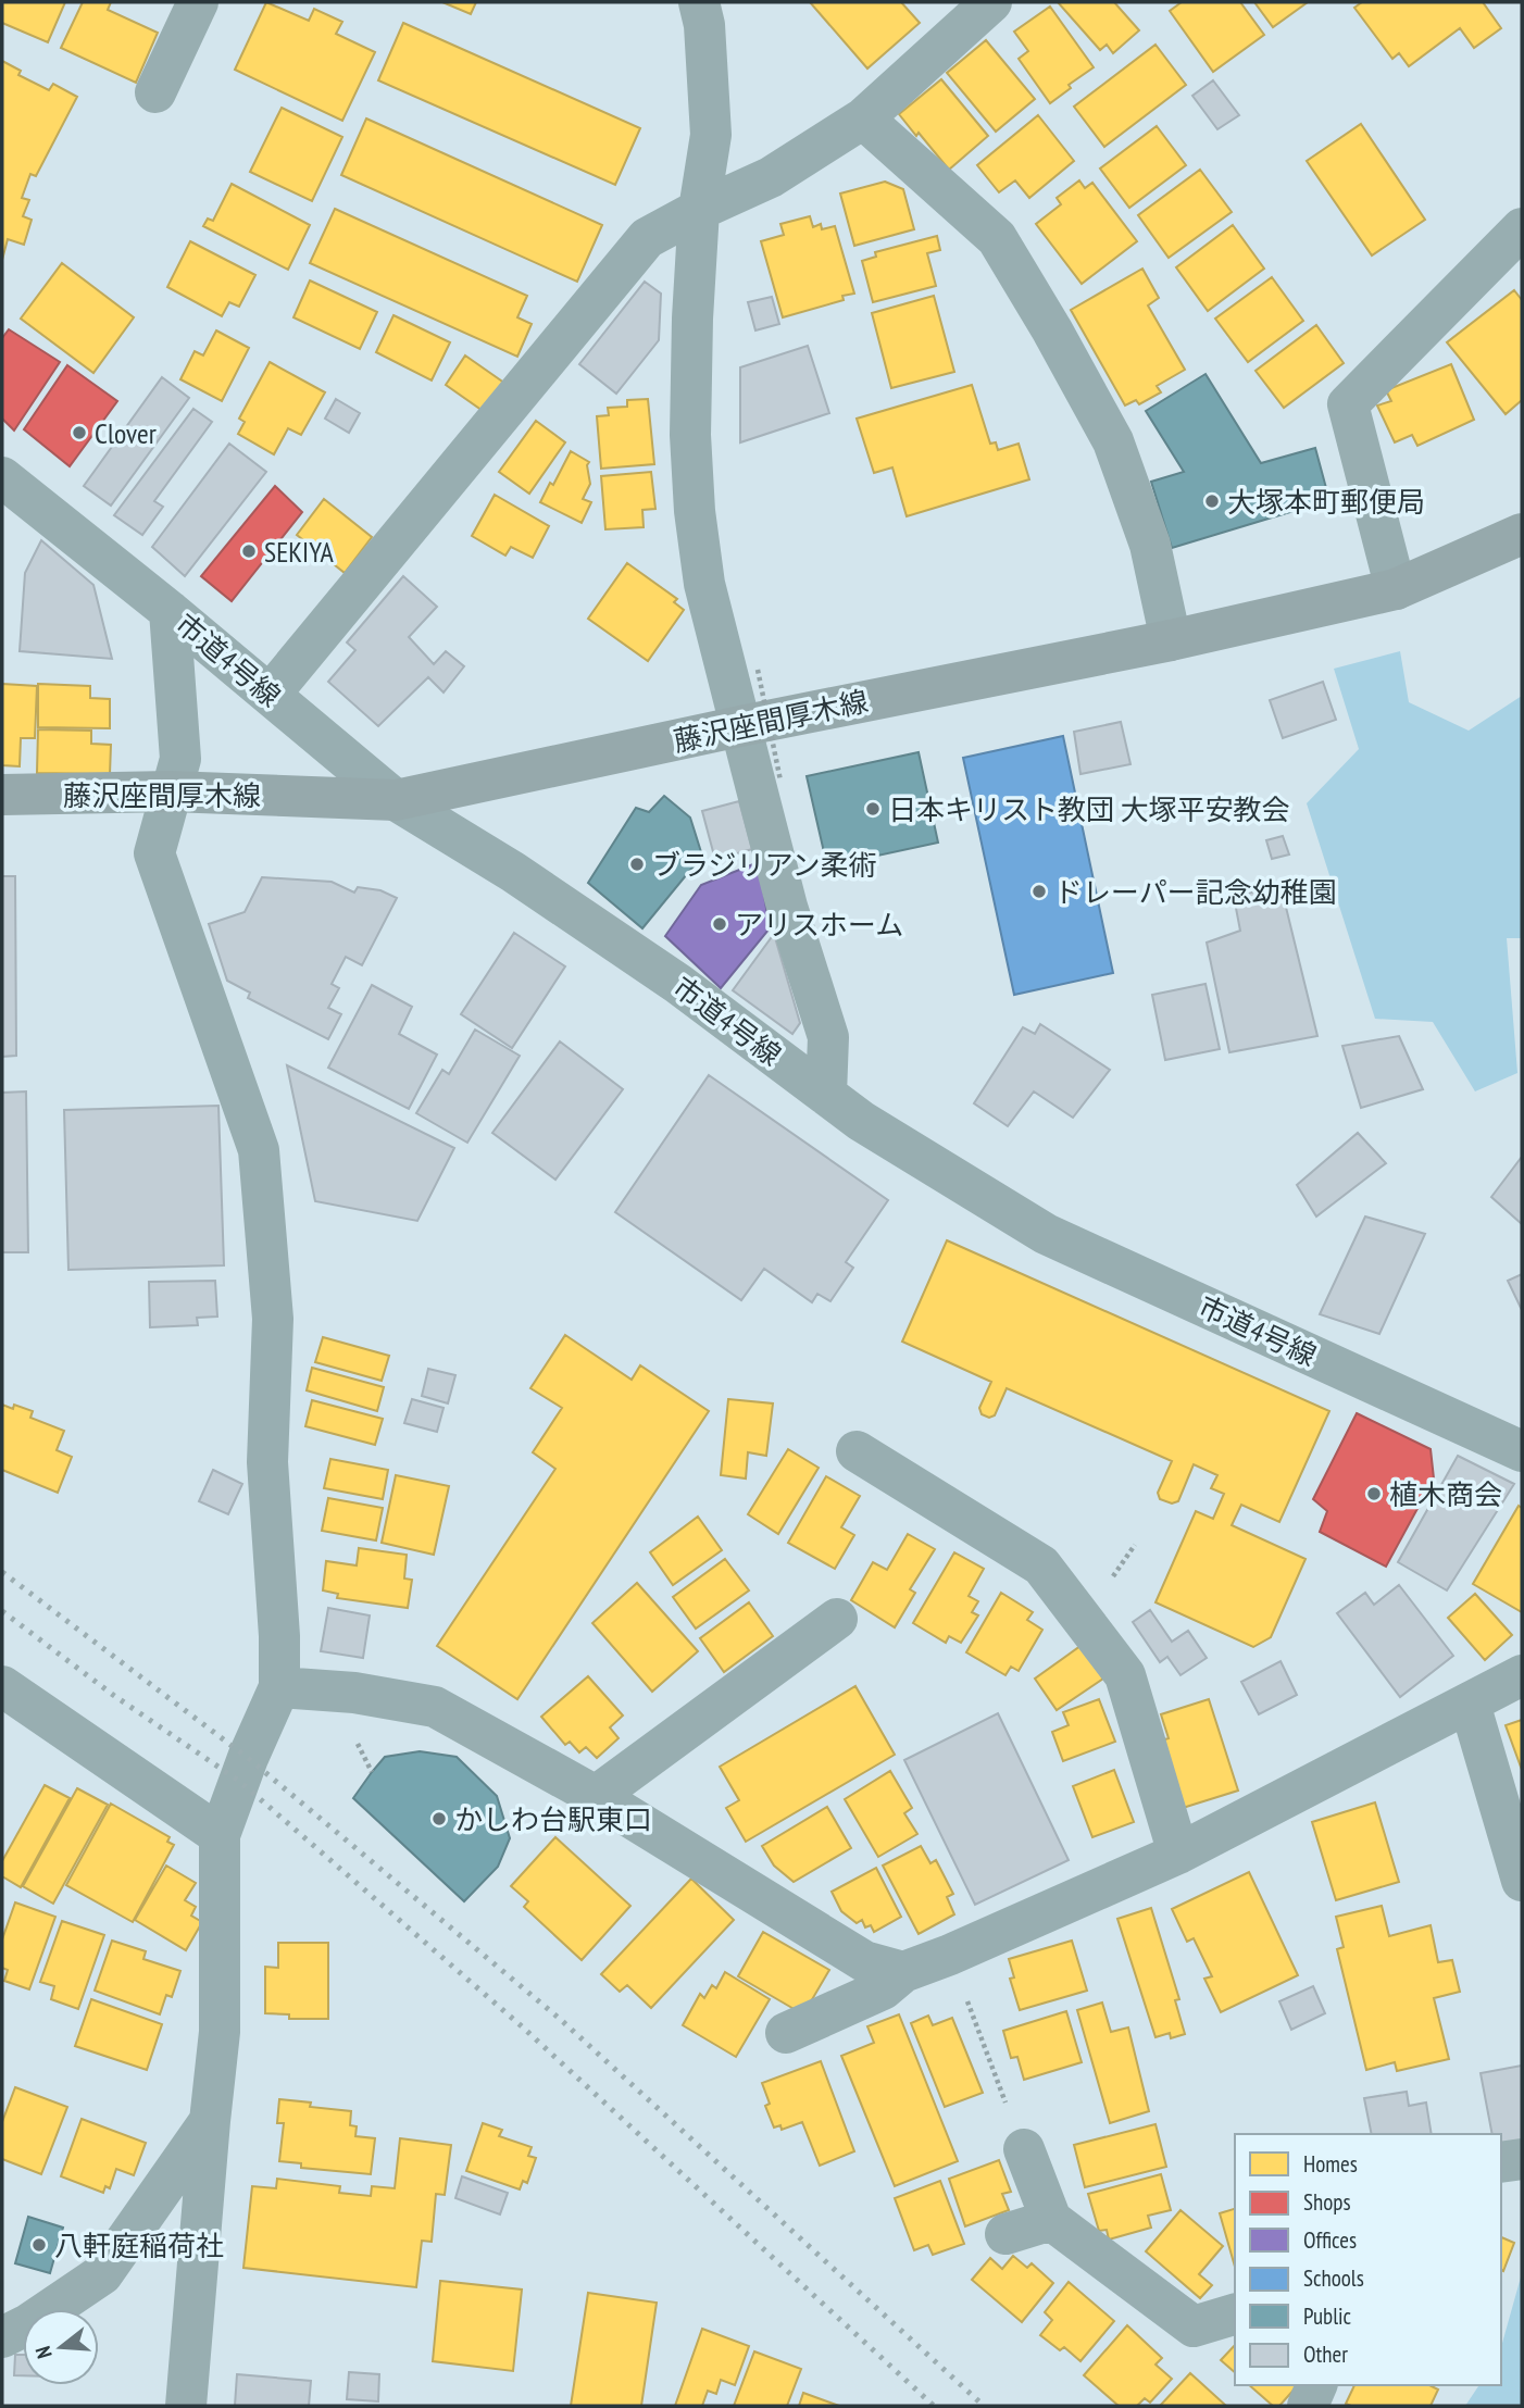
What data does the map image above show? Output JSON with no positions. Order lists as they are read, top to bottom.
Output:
{
  "streets": {
    "main road": ["藤沢座間厚木線"],
    "street": ["市道4号線"]
  },
  "crossings": [
    ["市道4号線", "藤沢座間厚木線"]
  ],
  "places": [
    "Clover",
    "大塚本町郵便局",
    "SEKIYA",
    "日本キリスト教団 大塚平安教会",
    "ブラジリアン柔術",
    "ドレーパー記念幼稚園",
    "アリスホーム",
    "植木商会",
    "かしわ台駅東口",
    "八軒庭稲荷社"
  ],
  "legend": [
    "Homes",
    "Shops",
    "Offices",
    "Schools",
    "Public",
    "Other"
  ],
  "north": "left"
}
